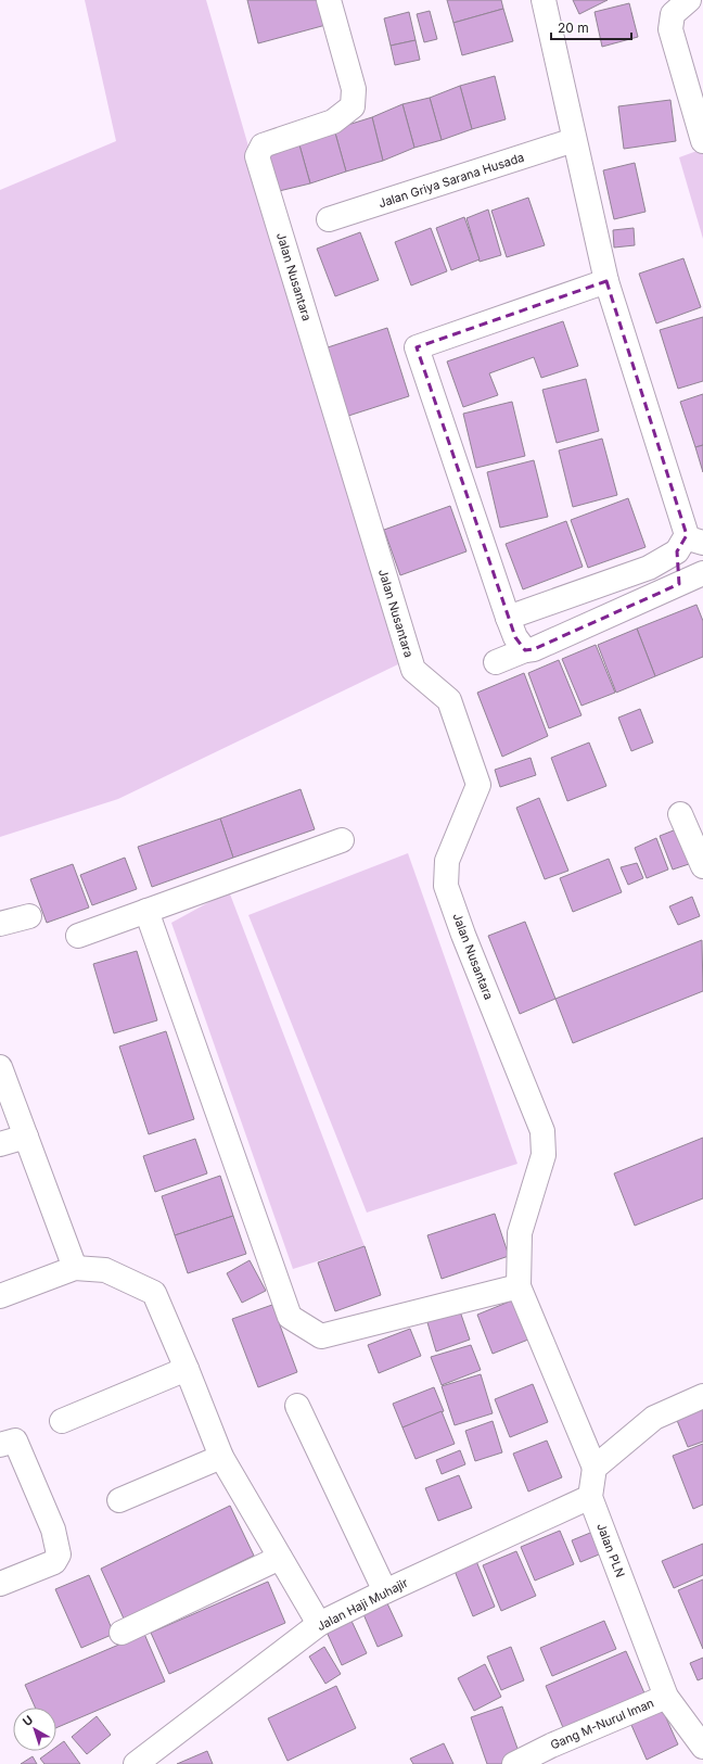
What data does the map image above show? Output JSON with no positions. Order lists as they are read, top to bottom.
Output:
{
  "streets": {
    "street": [
      "Jalan Griya Sarana Husada",
      "Jalan Nusantara",
      "Jalan PLN",
      "Jalan Haji Muhajir",
      "Gang M-Nurul Iman"
    ]
  },
  "crossings": [
    ["Jalan PLN", "Jalan Haji Muhajir"],
    ["Jalan PLN", "Gang M-Nurul Iman"]
  ],
  "scale_bar": "20 m",
  "north": "top left"
}
